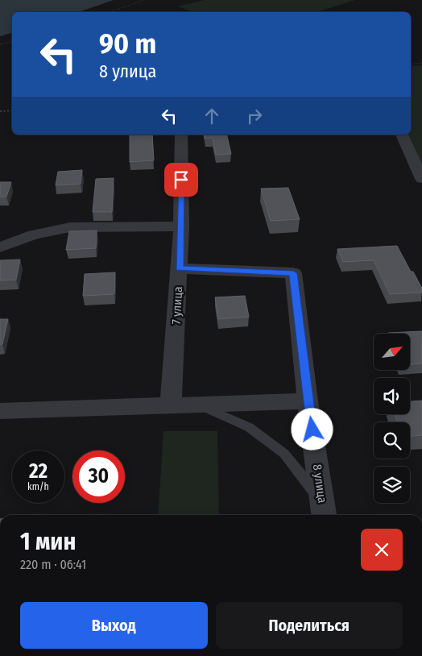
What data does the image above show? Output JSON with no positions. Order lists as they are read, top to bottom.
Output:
{
  "streets": {
    "street": ["7 улица", "8 улица"]
  },
  "crossings": [
    ["7 улица", "8 улица"]
  ],
  "north": "top right",
  "page": {
    "turn": ["90 m", "8 улица"],
    "speed": "22 km/h",
    "limit": "30",
    "heading": ["1 мин", "220 m · 06:41"],
    "buttons": ["Выход", "Поделиться"]
  }
}
